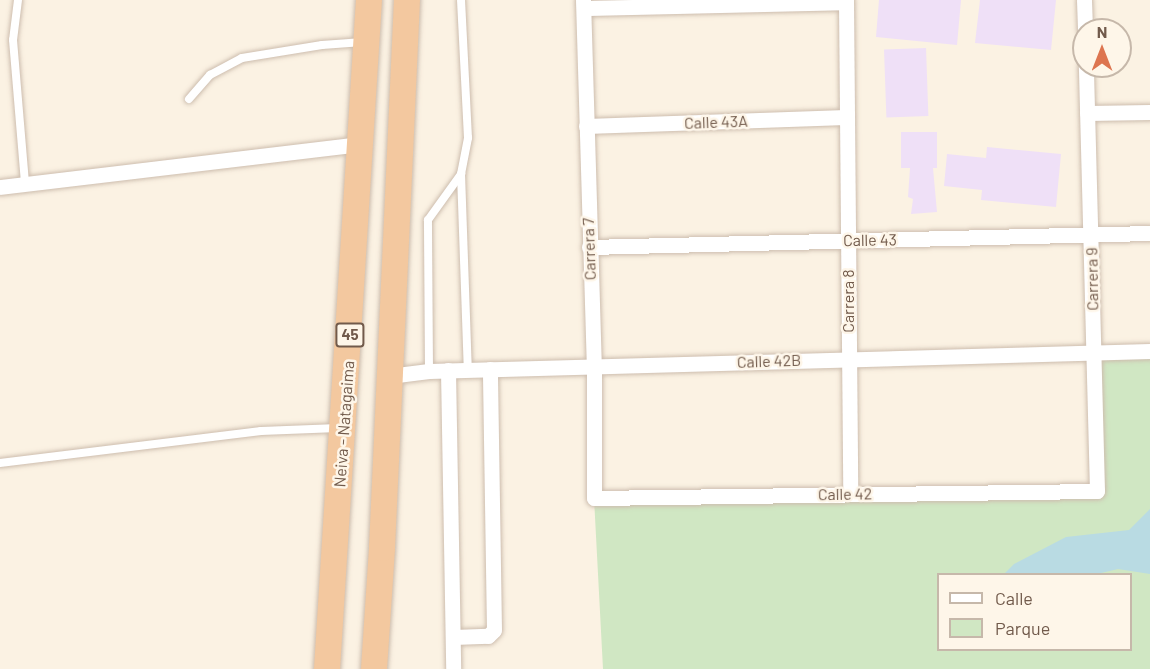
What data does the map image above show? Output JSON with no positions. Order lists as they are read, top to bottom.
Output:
{
  "streets": {
    "highway": ["45", "Neiva - Natagaima"],
    "street": [
      "Calle 43A",
      "Calle 43",
      "Carrera 7",
      "Carrera 9",
      "Carrera 8",
      "Calle 42B",
      "Calle 42"
    ]
  },
  "crossings": [
    ["Calle 43A", "Carrera 7"],
    ["Calle 43A", "Carrera 8"],
    ["Calle 43", "Carrera 7"],
    ["Calle 43", "Carrera 9"],
    ["Calle 43", "Carrera 8"],
    ["Carrera 7", "Calle 42B"],
    ["Carrera 7", "Calle 42"],
    ["Carrera 9", "Calle 42B"],
    ["Carrera 9", "Calle 42"],
    ["Carrera 8", "Calle 42B"],
    ["Carrera 8", "Calle 42"]
  ],
  "legend": ["Calle", "Parque"],
  "north": "top"
}
